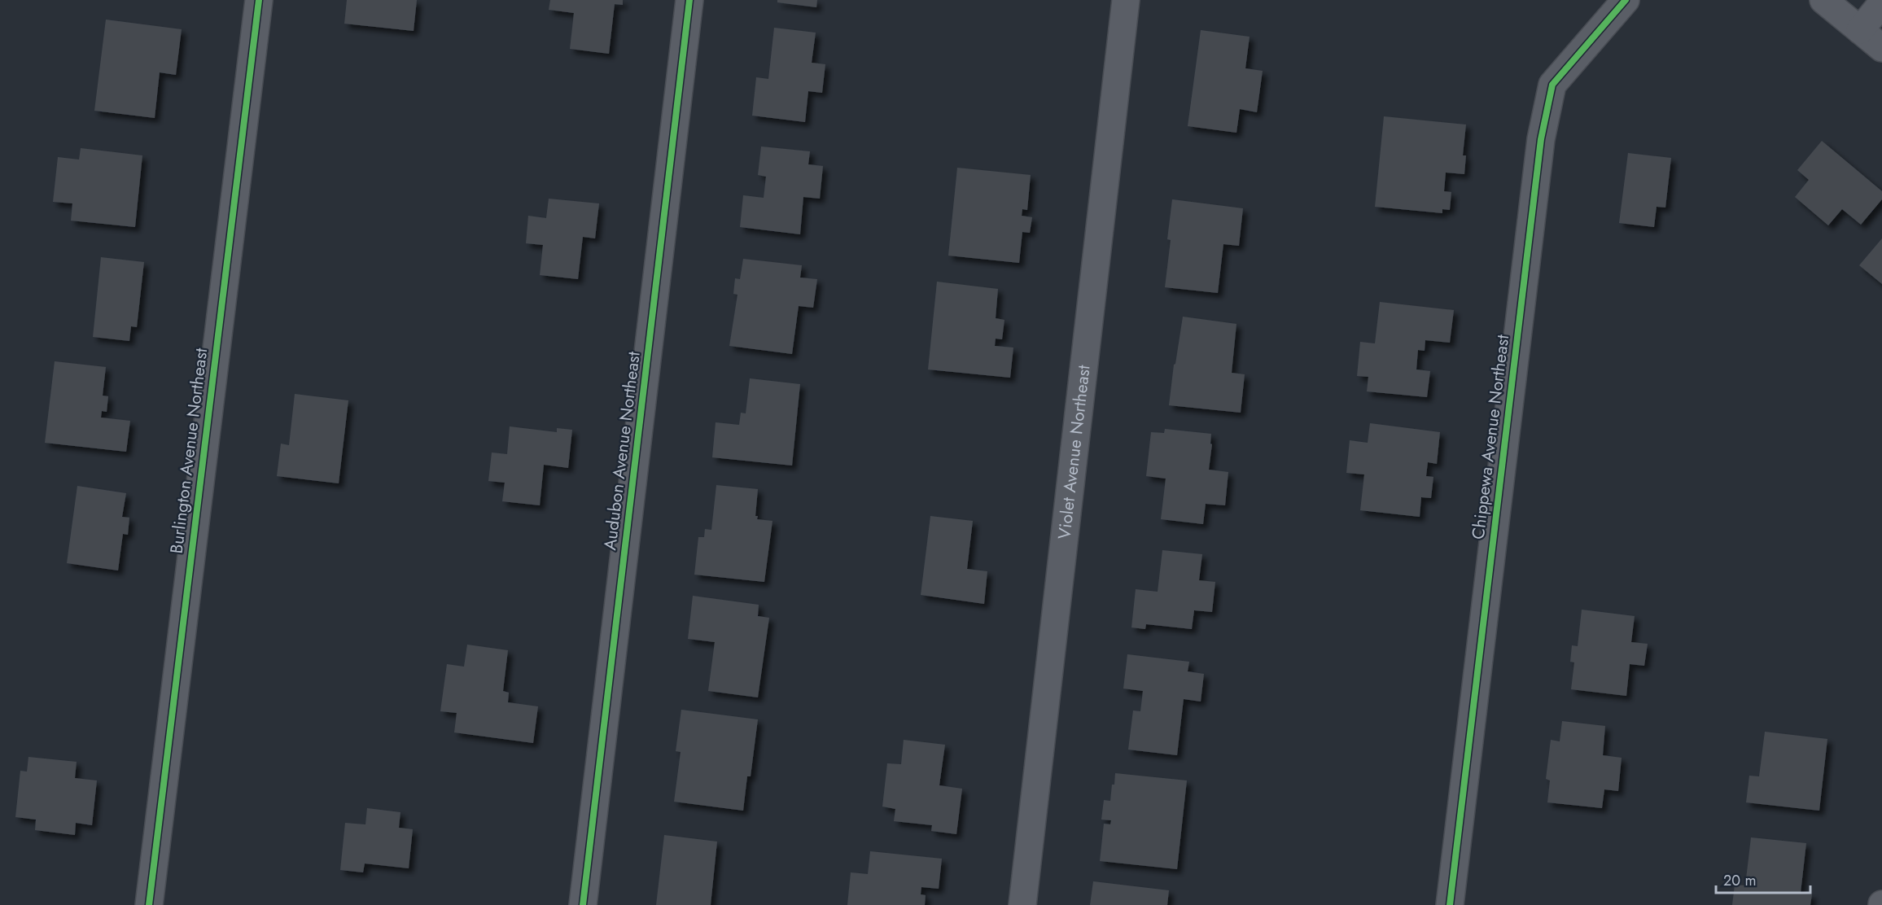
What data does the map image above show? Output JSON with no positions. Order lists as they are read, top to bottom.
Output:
{
  "streets": {
    "street": [
      "Chippewa Avenue Northeast",
      "Burlington Avenue Northeast",
      "Audubon Avenue Northeast",
      "Violet Avenue Northeast"
    ]
  },
  "scale_bar": "20 m"
}
